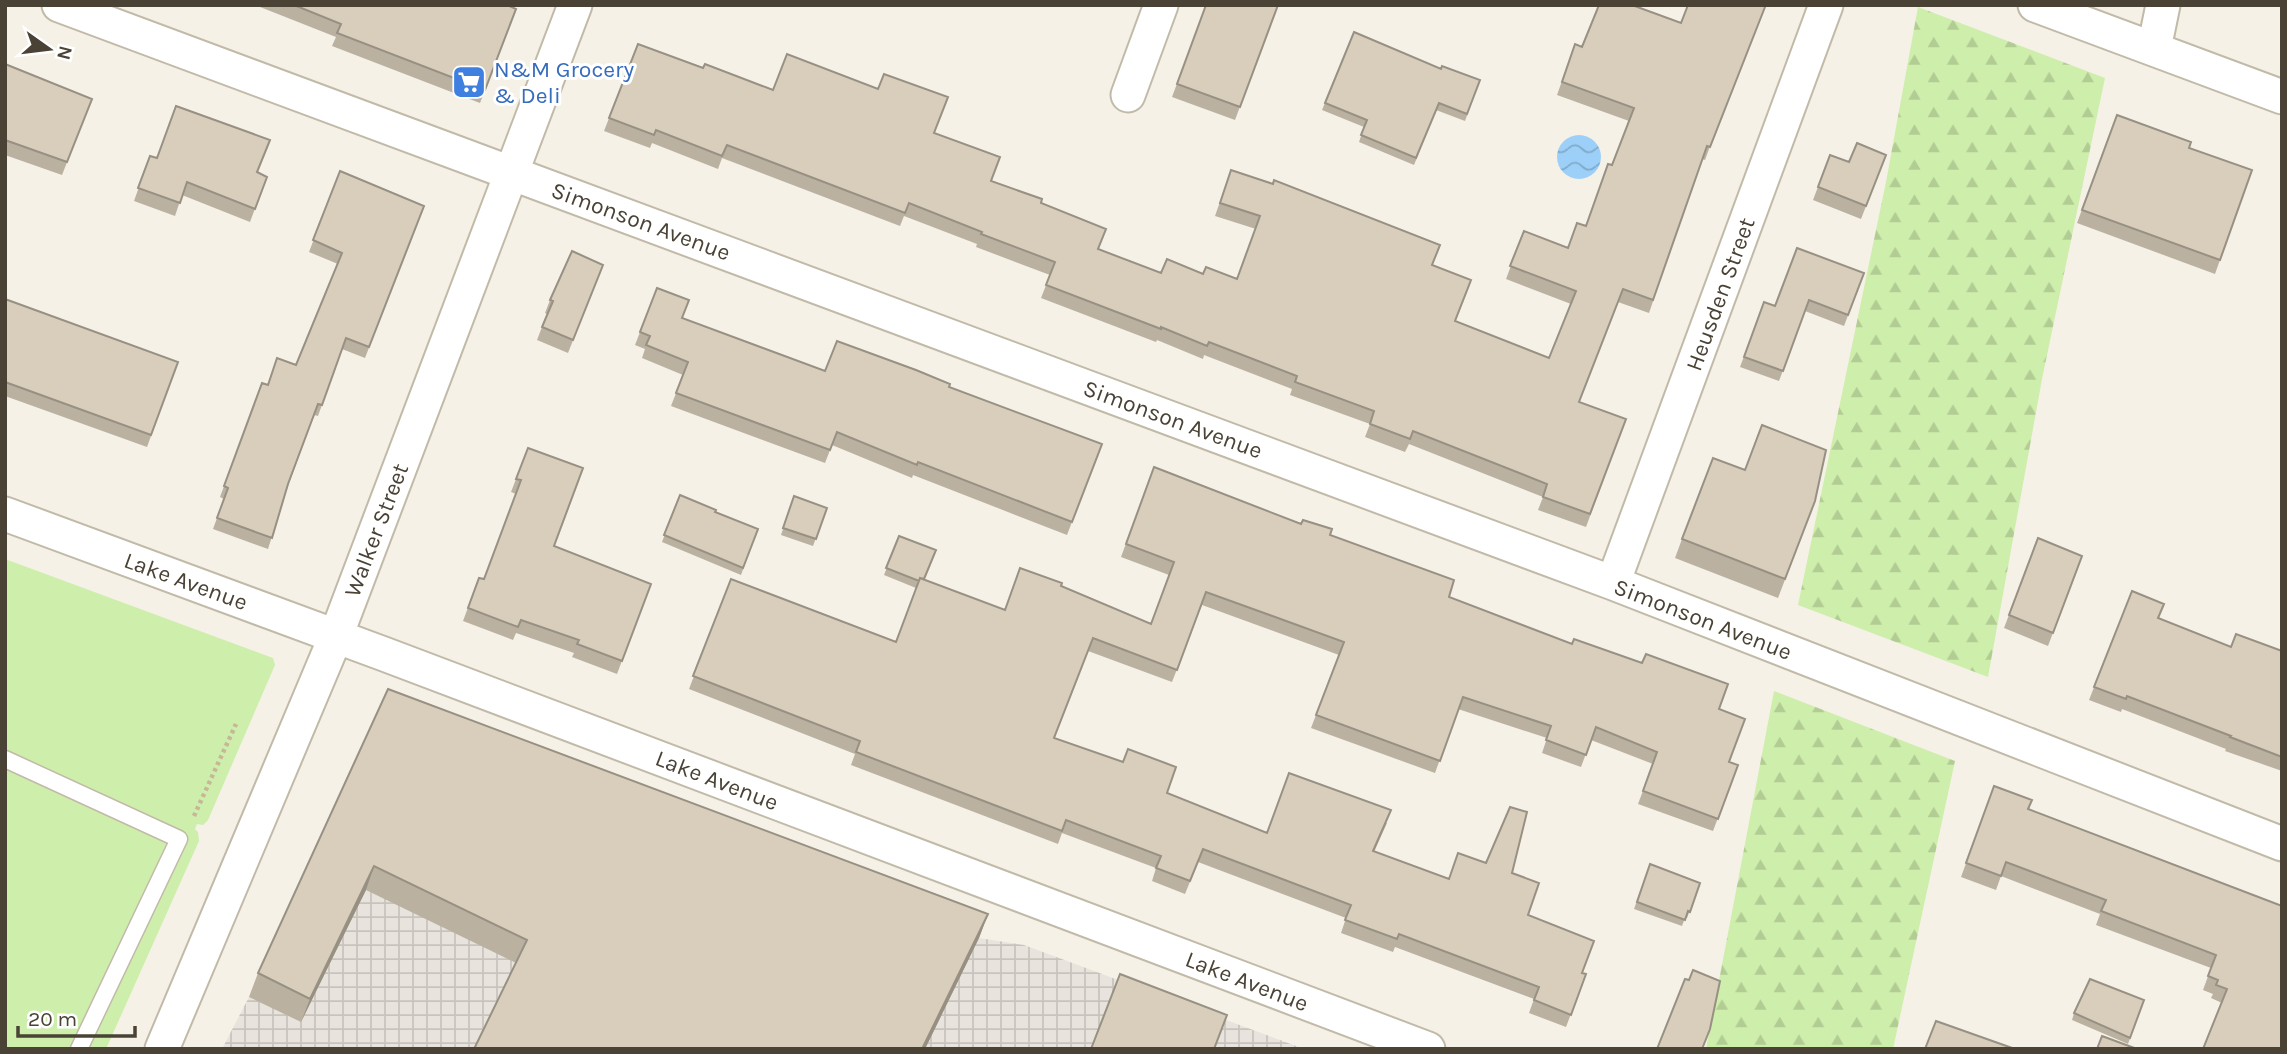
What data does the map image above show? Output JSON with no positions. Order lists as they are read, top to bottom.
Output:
{
  "streets": {
    "street": [
      "Simonson Avenue",
      "Heusden Street",
      "Walker Street",
      "Lake Avenue"
    ]
  },
  "crossings": [
    ["Simonson Avenue", "Heusden Street"],
    ["Simonson Avenue", "Walker Street"],
    ["Walker Street", "Lake Avenue"]
  ],
  "places": {
    "supermarket": ["N&M Grocery & Deli"]
  },
  "scale_bar": "20 m",
  "north": "right"
}
